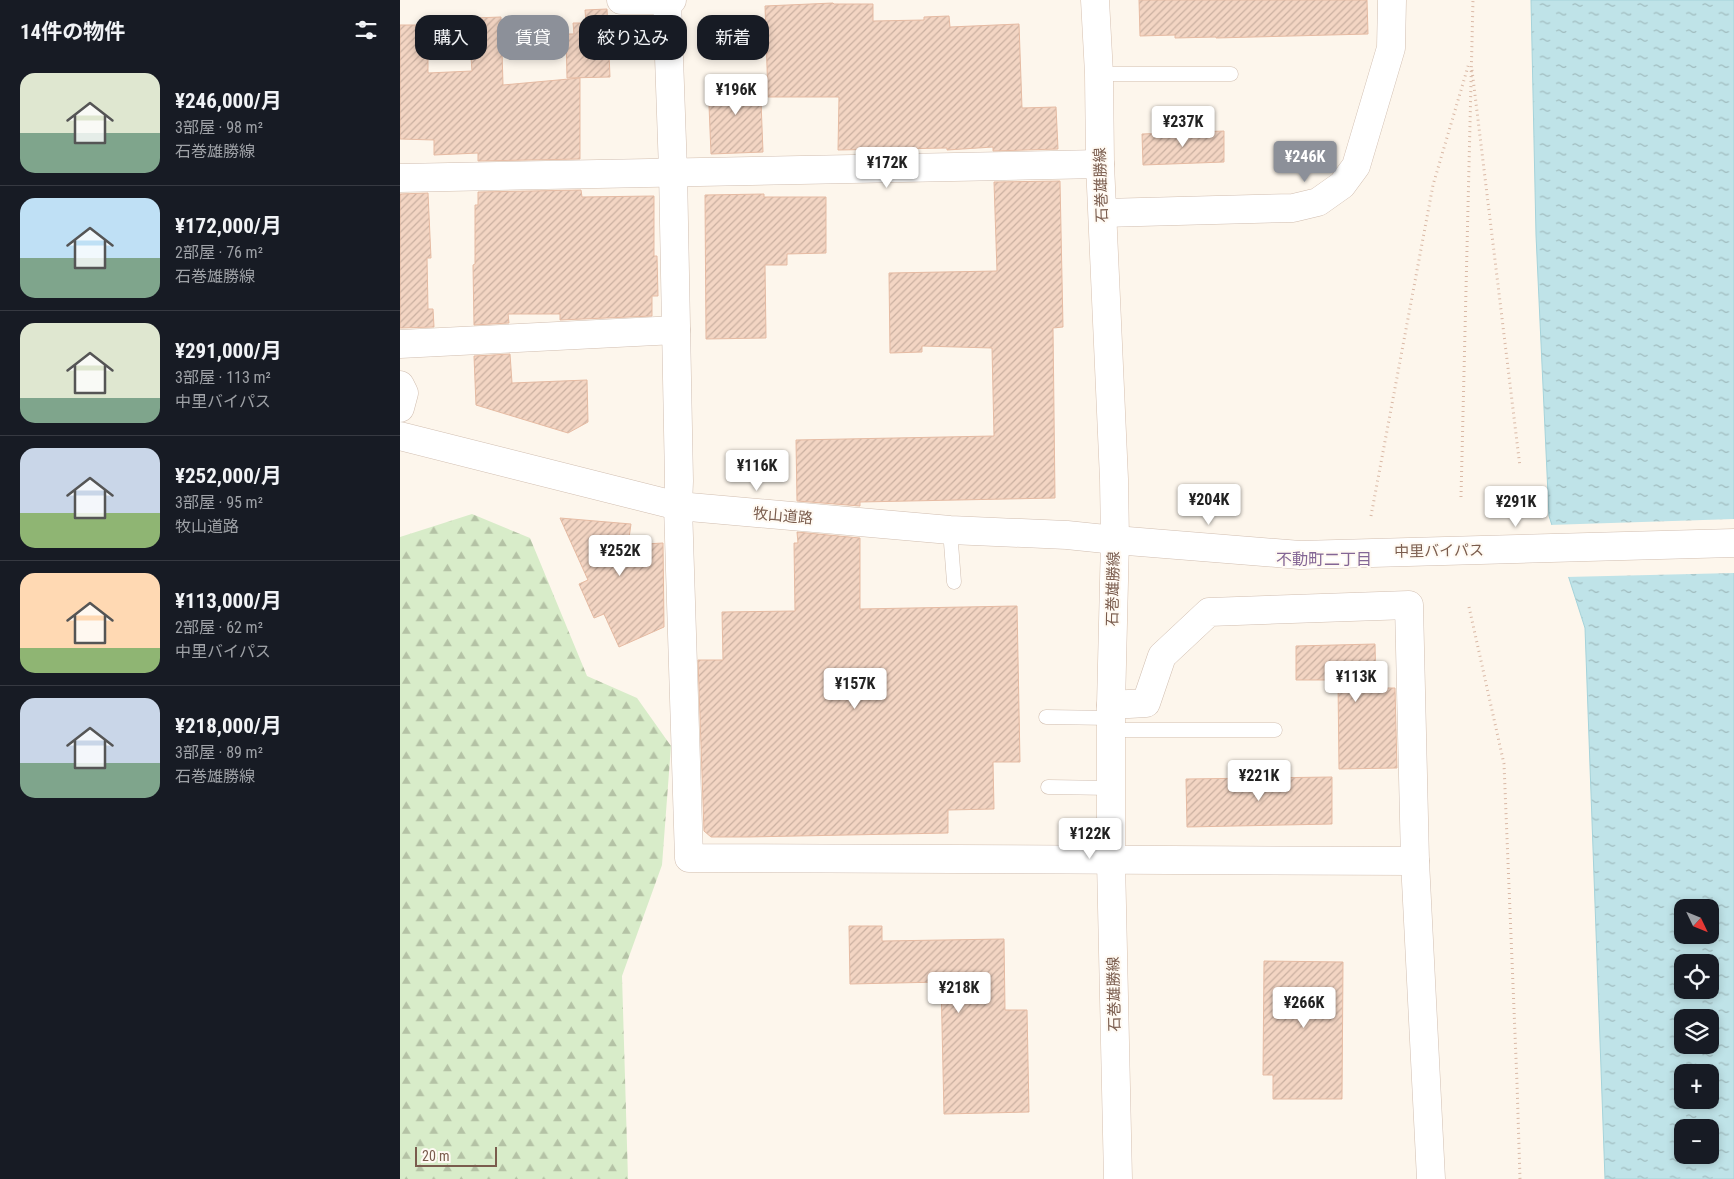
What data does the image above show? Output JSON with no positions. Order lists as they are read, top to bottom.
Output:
{
  "streets": {
    "street": ["石巻雄勝線", "牧山道路", "中里バイパス"]
  },
  "crossings": [
    ["石巻雄勝線", "牧山道路"],
    ["石巻雄勝線", "中里バイパス"],
    ["牧山道路", "中里バイパス"]
  ],
  "districts": ["不動町二丁目"],
  "scale_bar": "20 m",
  "north": "bottom right",
  "page": {
    "heading": "14件の物件",
    "chip": [
      "購入",
      "賃貸",
      "絞り込み",
      "新着"
    ],
    "list": [
      {
        "name": "¥246,000/月",
        "note": "3部屋 · 98 m² · 石巻雄勝線"
      },
      {
        "name": "¥172,000/月",
        "note": "2部屋 · 76 m² · 石巻雄勝線"
      },
      {
        "name": "¥291,000/月",
        "note": "3部屋 · 113 m² · 中里バイパス"
      },
      {
        "name": "¥252,000/月",
        "note": "3部屋 · 95 m² · 牧山道路"
      },
      {
        "name": "¥113,000/月",
        "note": "2部屋 · 62 m² · 中里バイパス"
      },
      {
        "name": "¥218,000/月",
        "note": "3部屋 · 89 m² · 石巻雄勝線"
      }
    ],
    "price": [
      "¥196K",
      "¥237K",
      "¥246K",
      "¥172K",
      "¥116K",
      "¥204K",
      "¥291K",
      "¥252K",
      "¥113K",
      "¥157K",
      "¥221K",
      "¥122K",
      "¥218K",
      "¥266K"
    ],
    "map_buttons": ["+", "−"],
    "scale": "20 m"
  }
}
